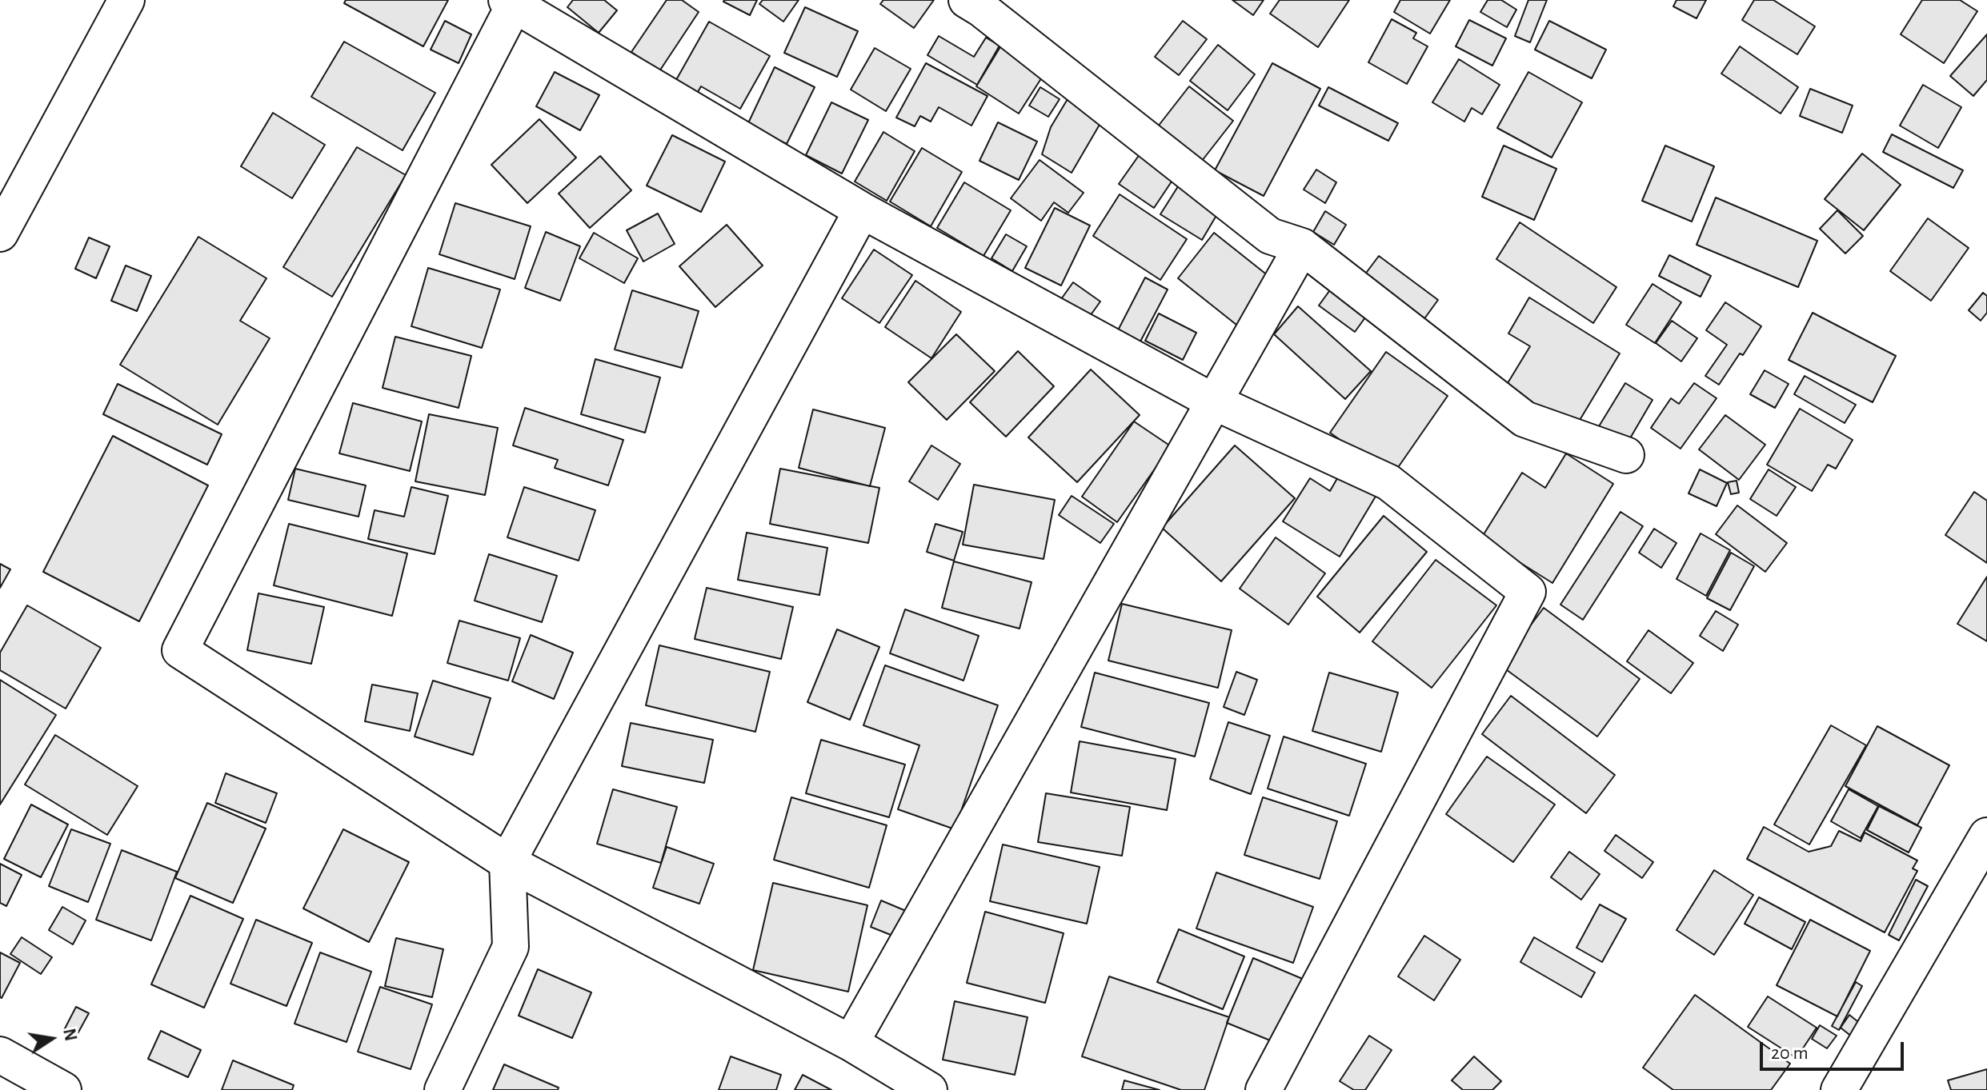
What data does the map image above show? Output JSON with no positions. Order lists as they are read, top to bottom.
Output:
{
  "scale_bar": "20 m",
  "north": "right"
}
